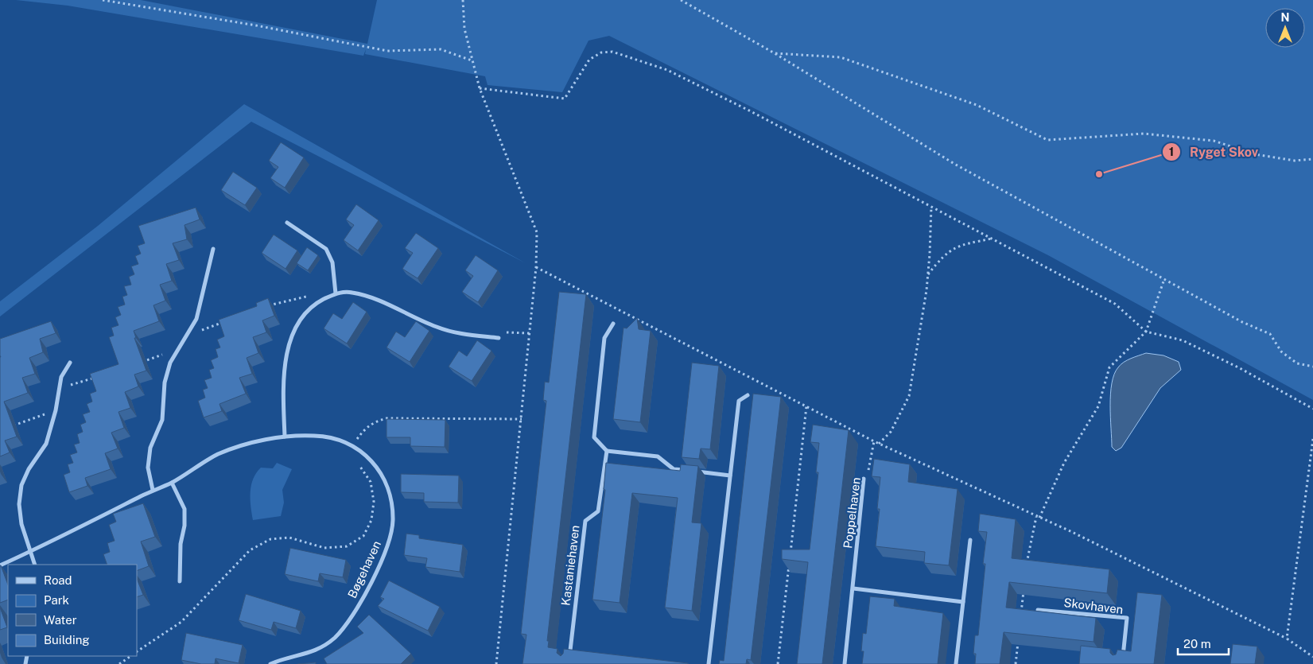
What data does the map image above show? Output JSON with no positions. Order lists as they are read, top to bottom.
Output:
{
  "streets": {
    "street": [
      "Poppelhaven",
      "Kastaniehaven",
      "Bøgehaven",
      "Skovhaven"
    ]
  },
  "places": ["Ryget Skov"],
  "legend": [
    "Road",
    "Park",
    "Water",
    "Building"
  ],
  "scale_bar": "20 m",
  "north": "top"
}
